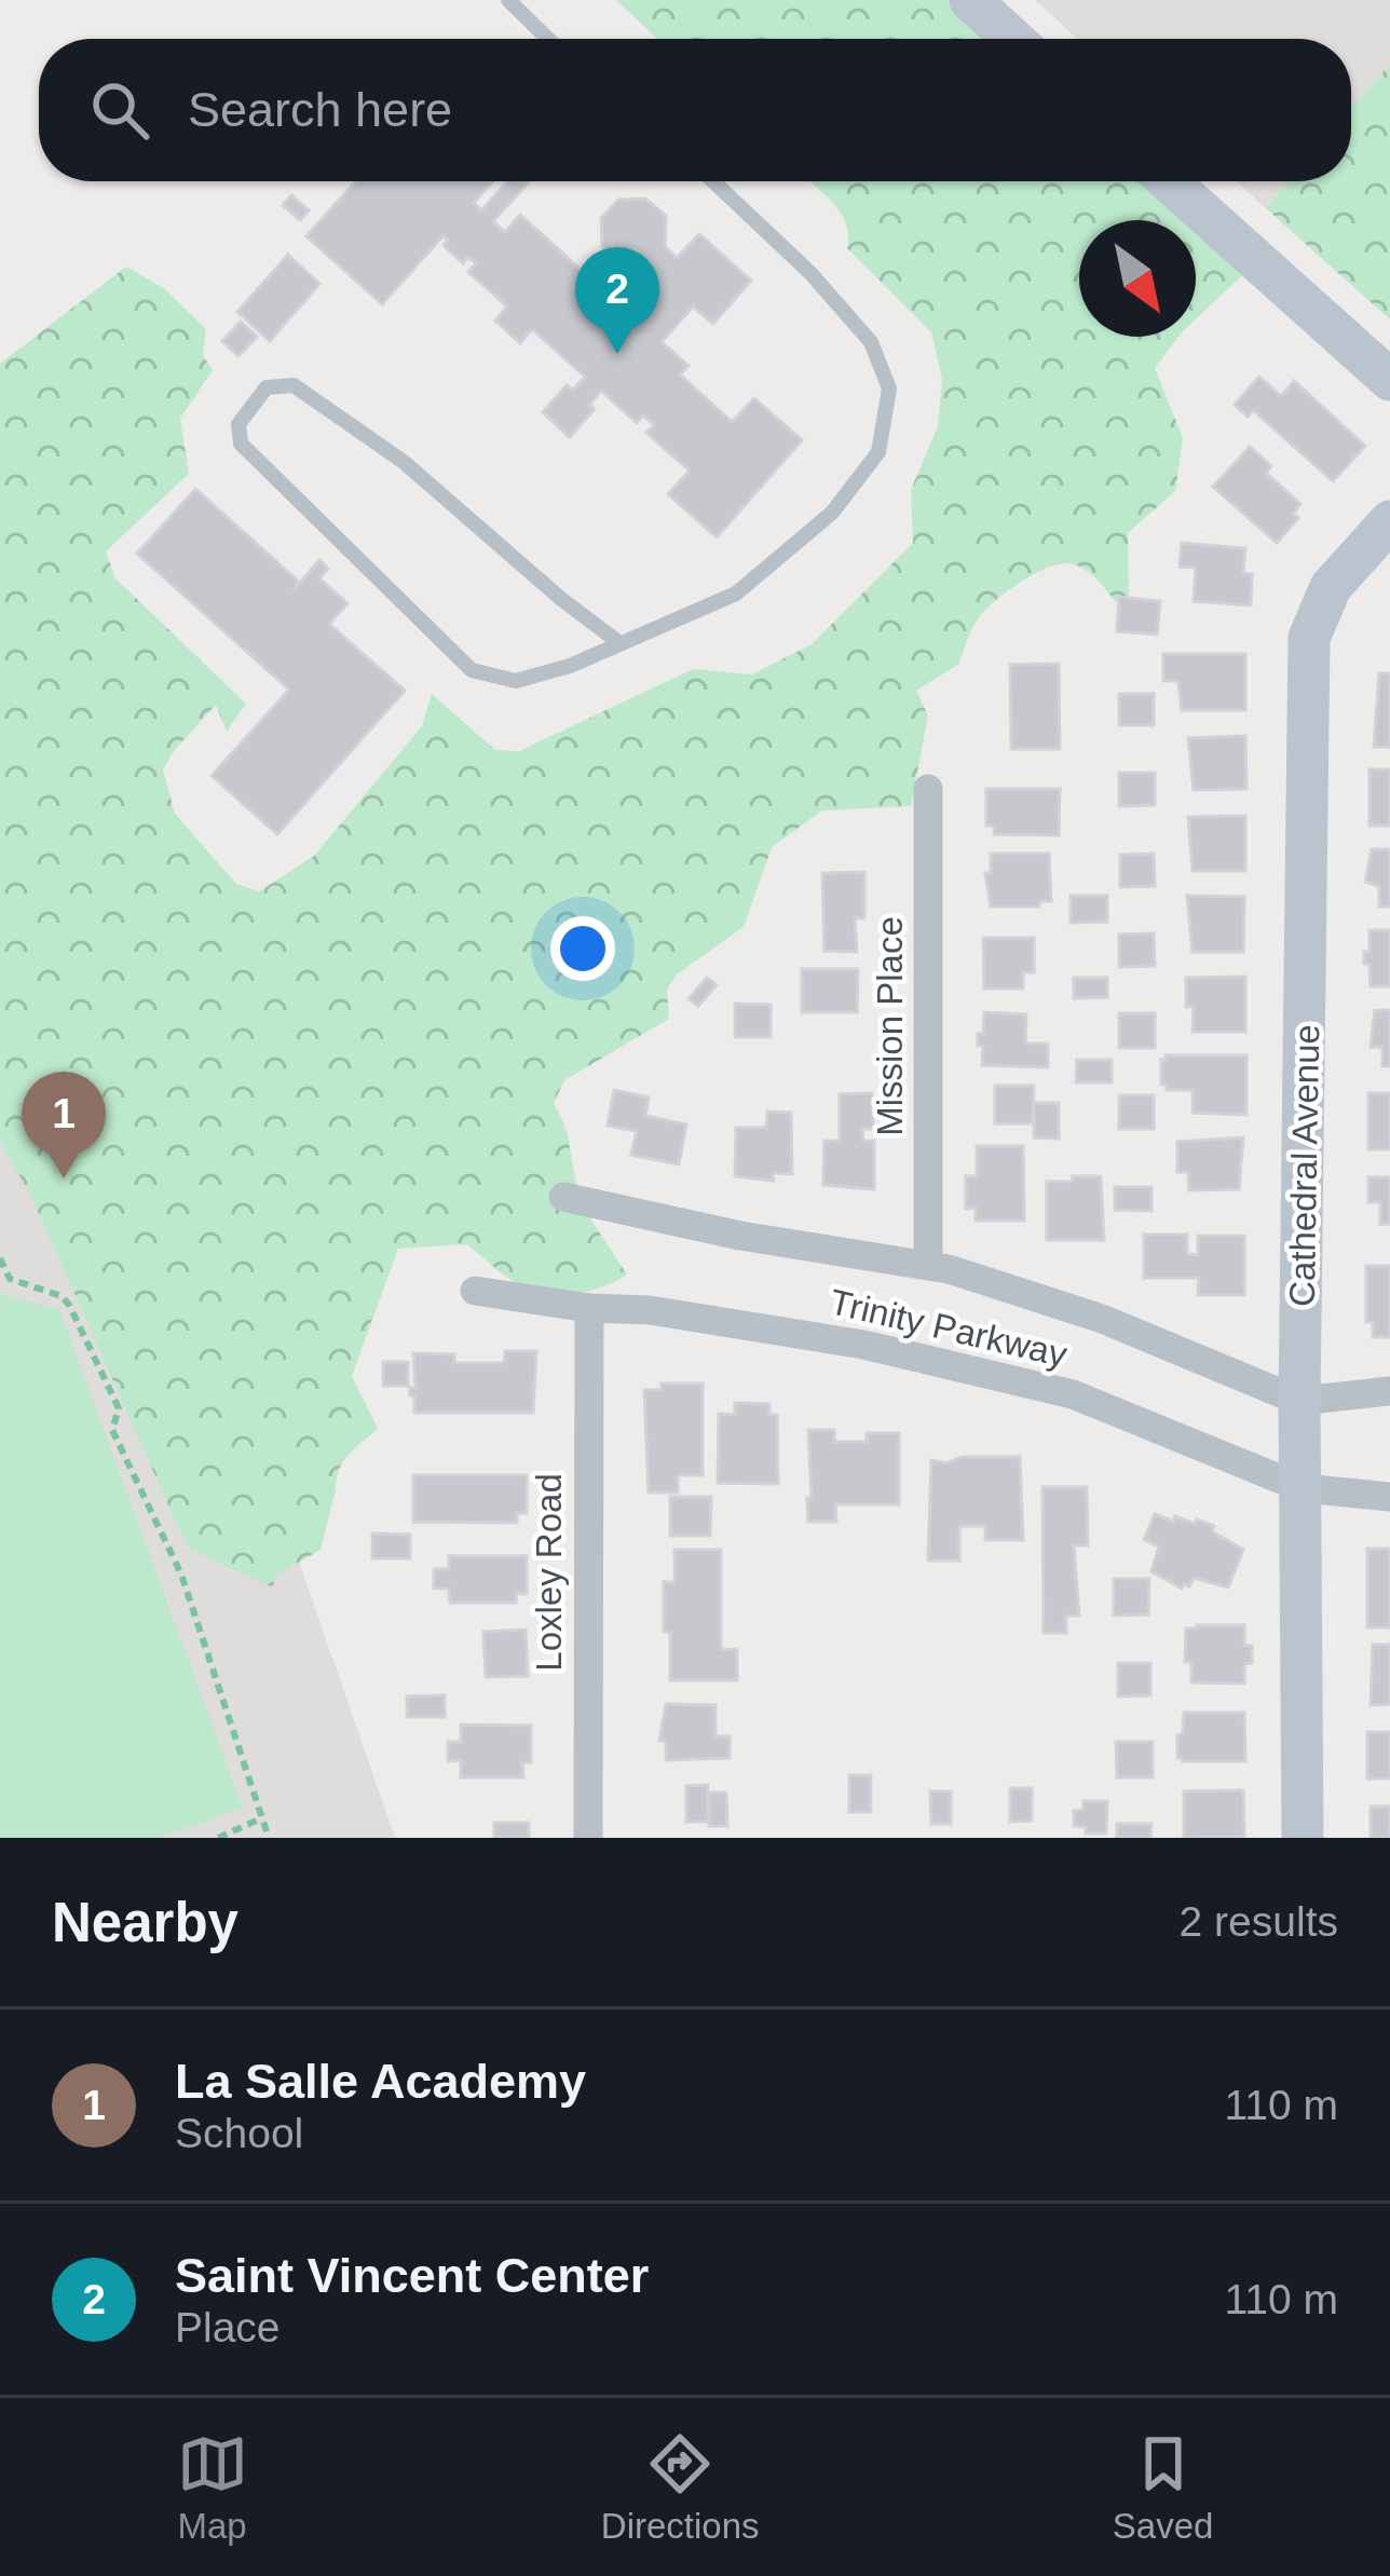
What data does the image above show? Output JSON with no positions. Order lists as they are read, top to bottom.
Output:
{
  "streets": {
    "street": [
      "Mission Place",
      "Cathedral Avenue",
      "Trinity Parkway",
      "Loxley Road"
    ]
  },
  "crossings": [
    ["Cathedral Avenue", "Trinity Parkway"],
    ["Trinity Parkway", "Loxley Road"]
  ],
  "north": "bottom right",
  "page": {
    "search": "Search here",
    "pins": ["2", "1"],
    "heading": ["Nearby", "2 results"],
    "list": [
      {
        "mark": "1",
        "name": "La Salle Academy",
        "note": "School",
        "value": "110 m"
      },
      {
        "mark": "2",
        "name": "Saint Vincent Center",
        "note": "Place",
        "value": "110 m"
      }
    ],
    "nav": ["Map", "Directions", "Saved"]
  }
}
